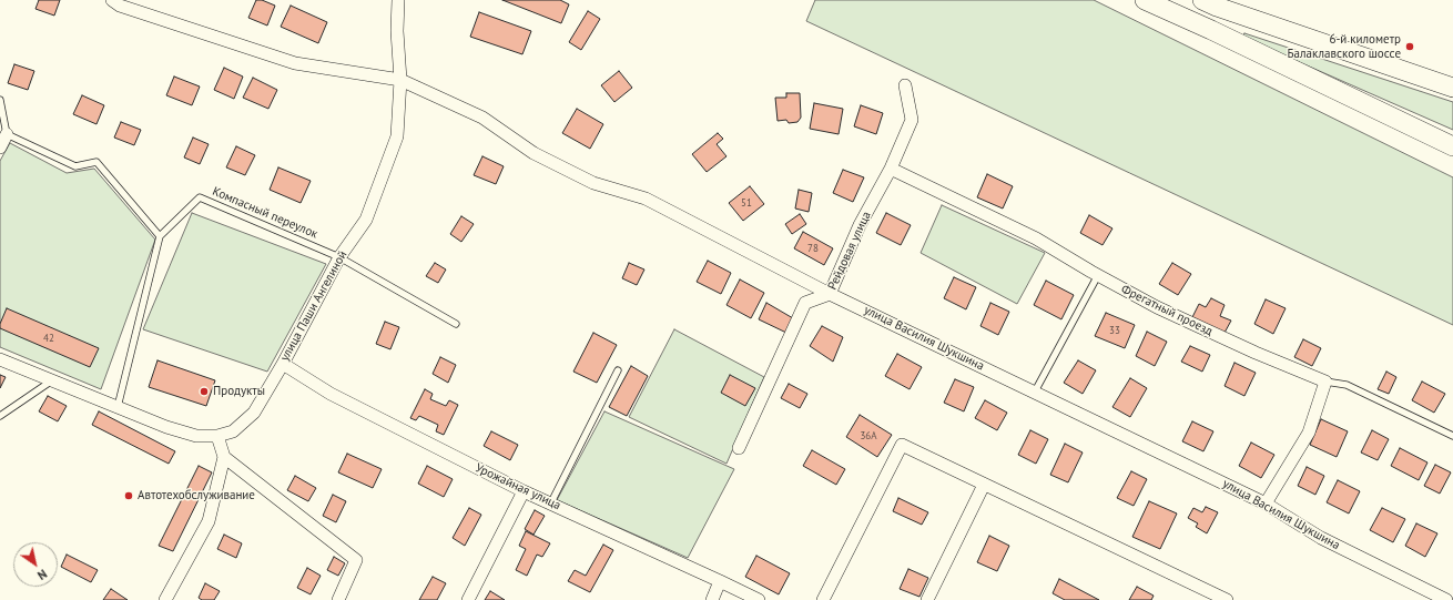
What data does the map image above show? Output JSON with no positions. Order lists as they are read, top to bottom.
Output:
{
  "streets": {
    "street": [
      "Рейдовая улица",
      "улица Паши Ангелиной",
      "Фрегатный проезд",
      "улица Василия Шукшина",
      "Урожайная улица"
    ],
    "lane": ["Компасный переулок"]
  },
  "crossings": [
    ["Компасный переулок", "улица Паши Ангелиной"],
    ["Рейдовая улица", "Фрегатный проезд"],
    ["Рейдовая улица", "улица Василия Шукшина"],
    ["улица Паши Ангелиной", "улица Василия Шукшина"],
    ["улица Паши Ангелиной", "Урожайная улица"]
  ],
  "places": ["6-й километр Балаклавского шоccе", "Продукты", "Автотехобслуживание"],
  "house_numbers": [
    "51",
    "78",
    "33",
    "42",
    "36А"
  ],
  "north": "bottom right"
}
